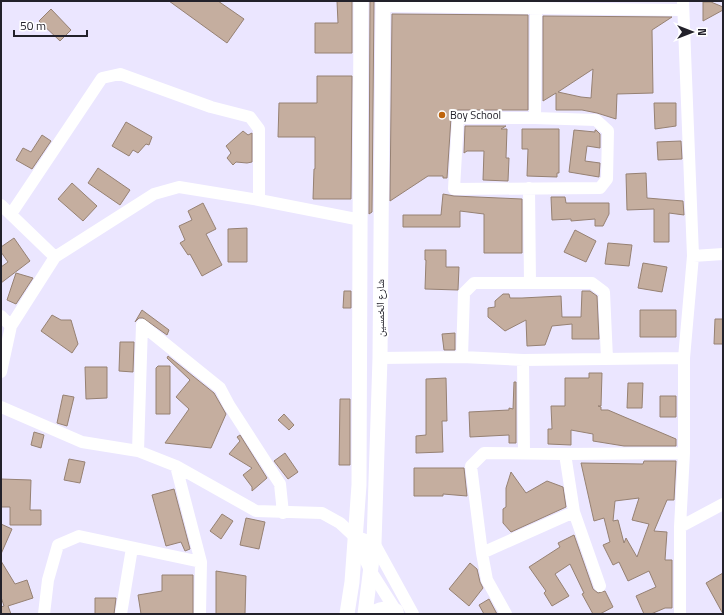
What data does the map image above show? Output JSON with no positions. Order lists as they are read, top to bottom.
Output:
{
  "streets": {
    "main road": ["شارع الخمسين"]
  },
  "places": ["Boy School"],
  "scale_bar": "50 m",
  "north": "right"
}
